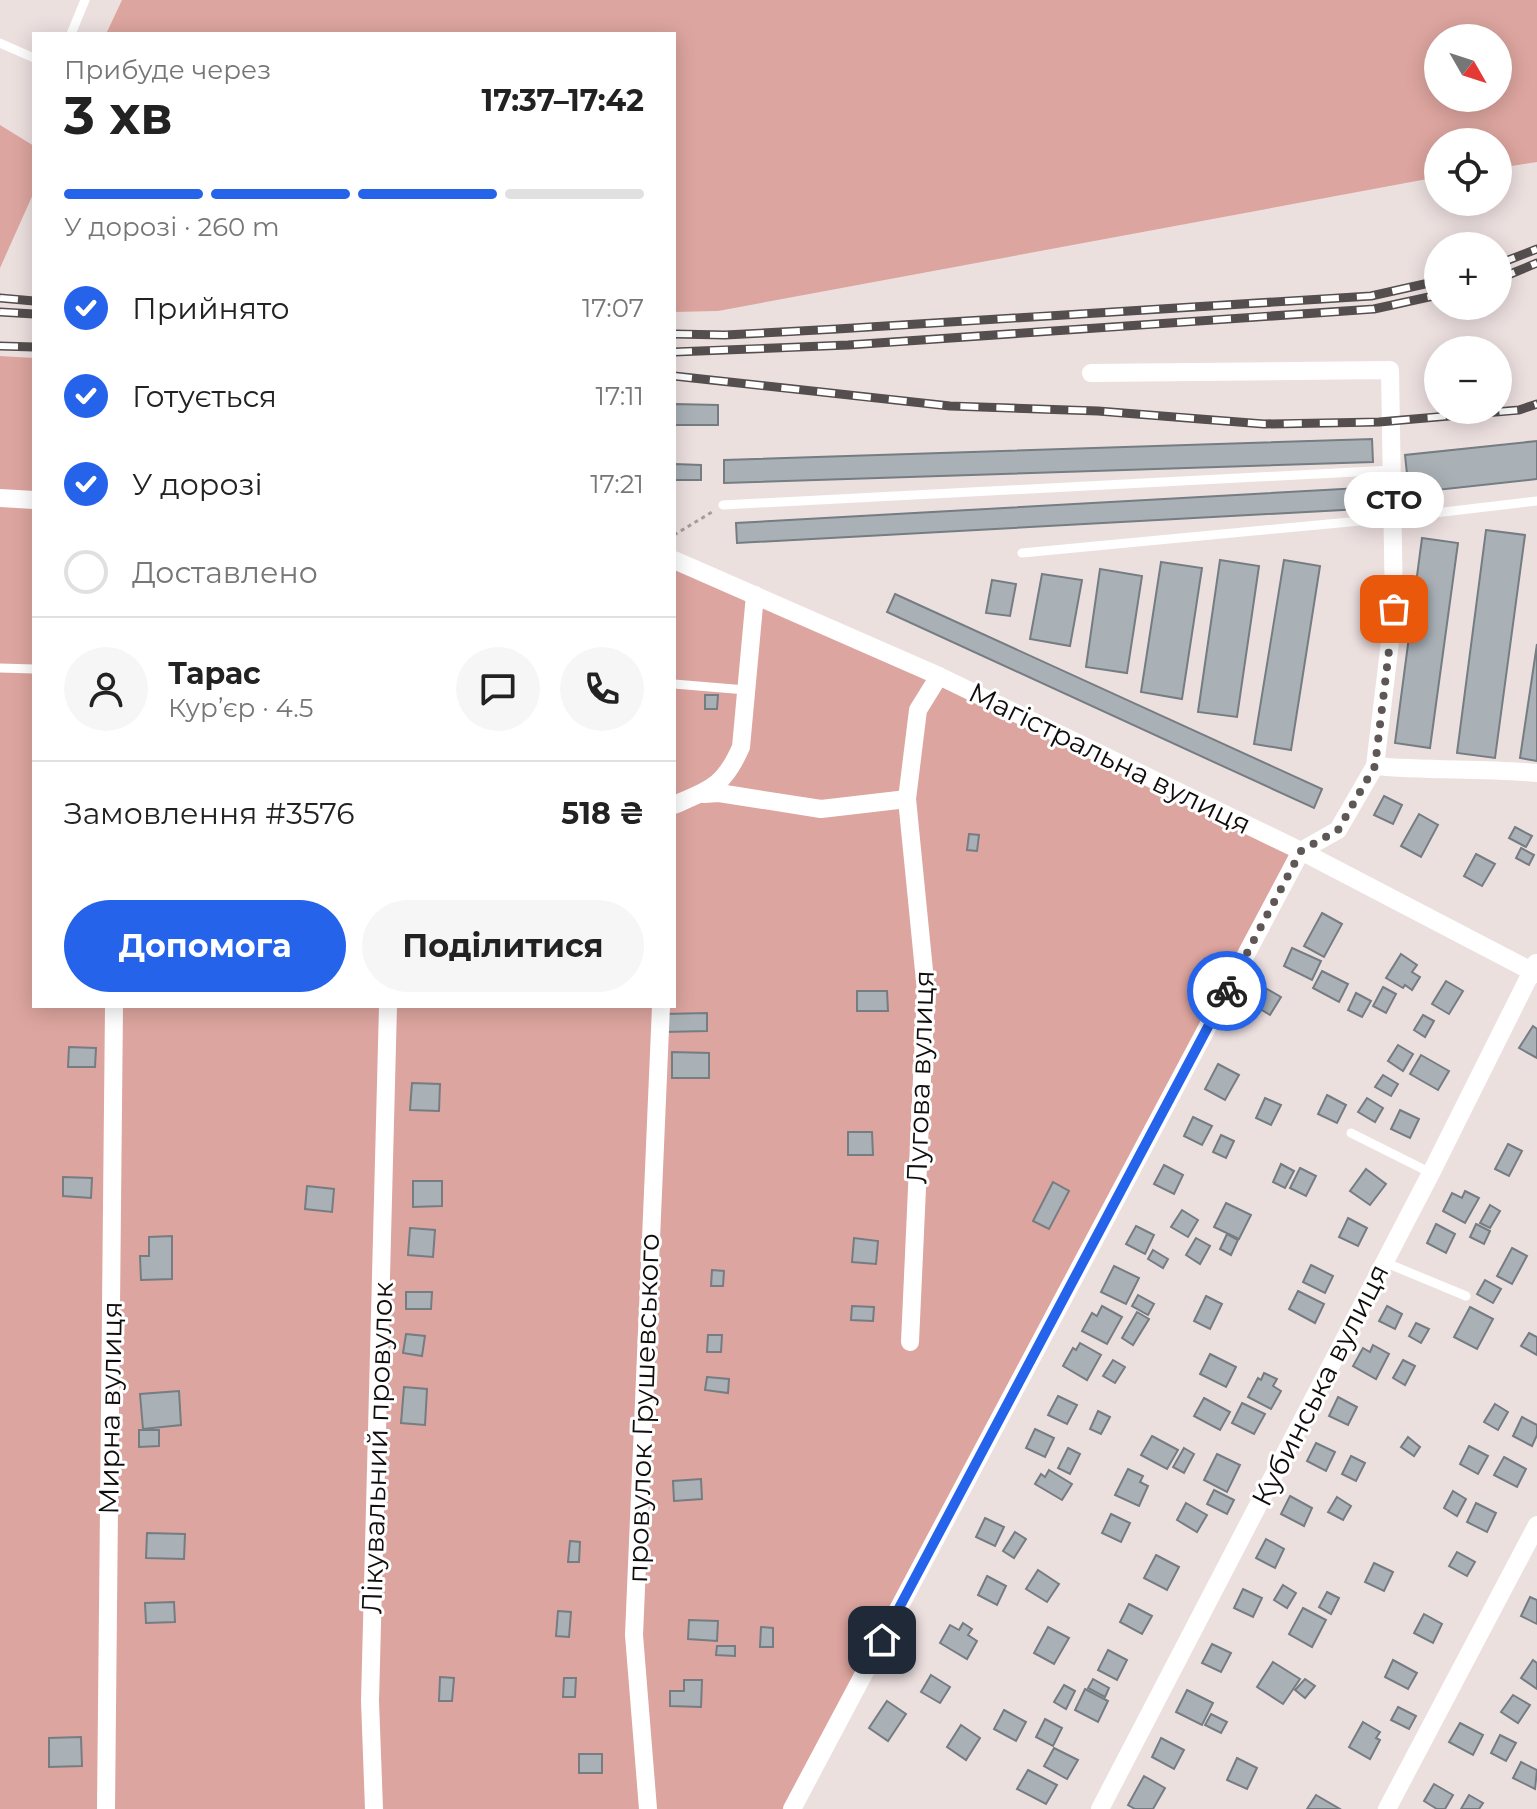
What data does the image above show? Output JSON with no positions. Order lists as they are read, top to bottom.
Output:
{
  "streets": {
    "street": [
      "Магістральна вулиця",
      "Лугова вулиця",
      "Кубинська вулиця",
      "Мирна вулиця",
      "провулок Грушевського",
      "Лікувальний провулок"
    ]
  },
  "crossings": [
    ["Магістральна вулиця", "Лугова вулиця"],
    ["Магістральна вулиця", "Кубинська вулиця"]
  ],
  "places": ["СТО"],
  "north": "bottom right",
  "page": {
    "map_buttons": ["+", "−"],
    "heading": ["3 хв", "Прибуде через", "17:37–17:42"],
    "panel": [
      "Тарас",
      "Кур’єр · 4.5",
      "Замовлення #3576",
      "518 ₴"
    ],
    "bar": "У дорозі · 260 m",
    "list": [
      ["Прийнято", "17:07"],
      ["Готується", "17:11"],
      ["У дорозі", "17:21"],
      "Доставлено"
    ],
    "bubble": "СТО",
    "buttons": ["Допомога", "Поділитися"]
  }
}
